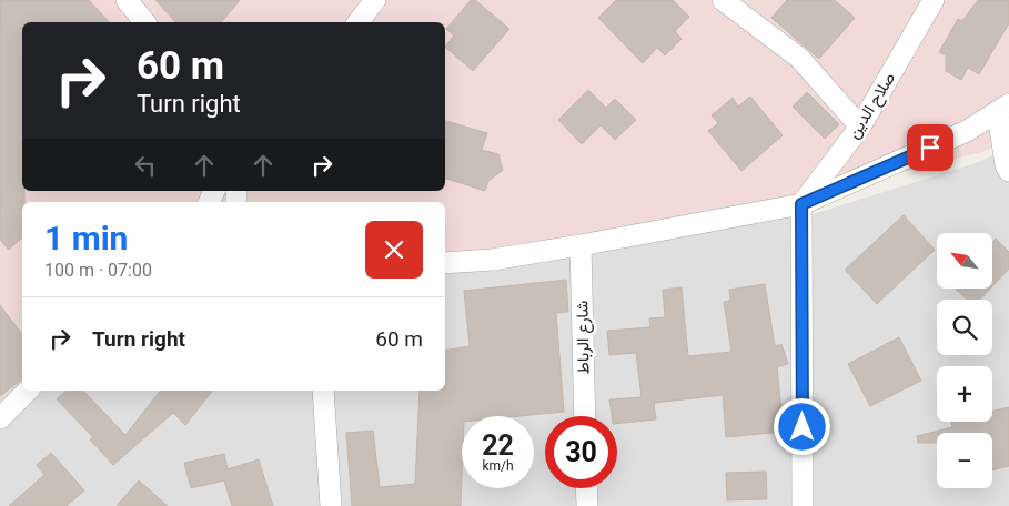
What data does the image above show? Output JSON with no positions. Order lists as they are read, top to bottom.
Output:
{
  "streets": {
    "street": ["صلاح الدين", "شارع الرباط"]
  },
  "north": "top left",
  "page": {
    "turn": ["60 m", "Turn right"],
    "heading": ["1 min", "100 m · 07:00"],
    "map_buttons": ["+", "−"],
    "list": [
      {
        "name": "Turn right",
        "value": "60 m"
      }
    ],
    "speed": "22 km/h",
    "limit": "30"
  }
}
